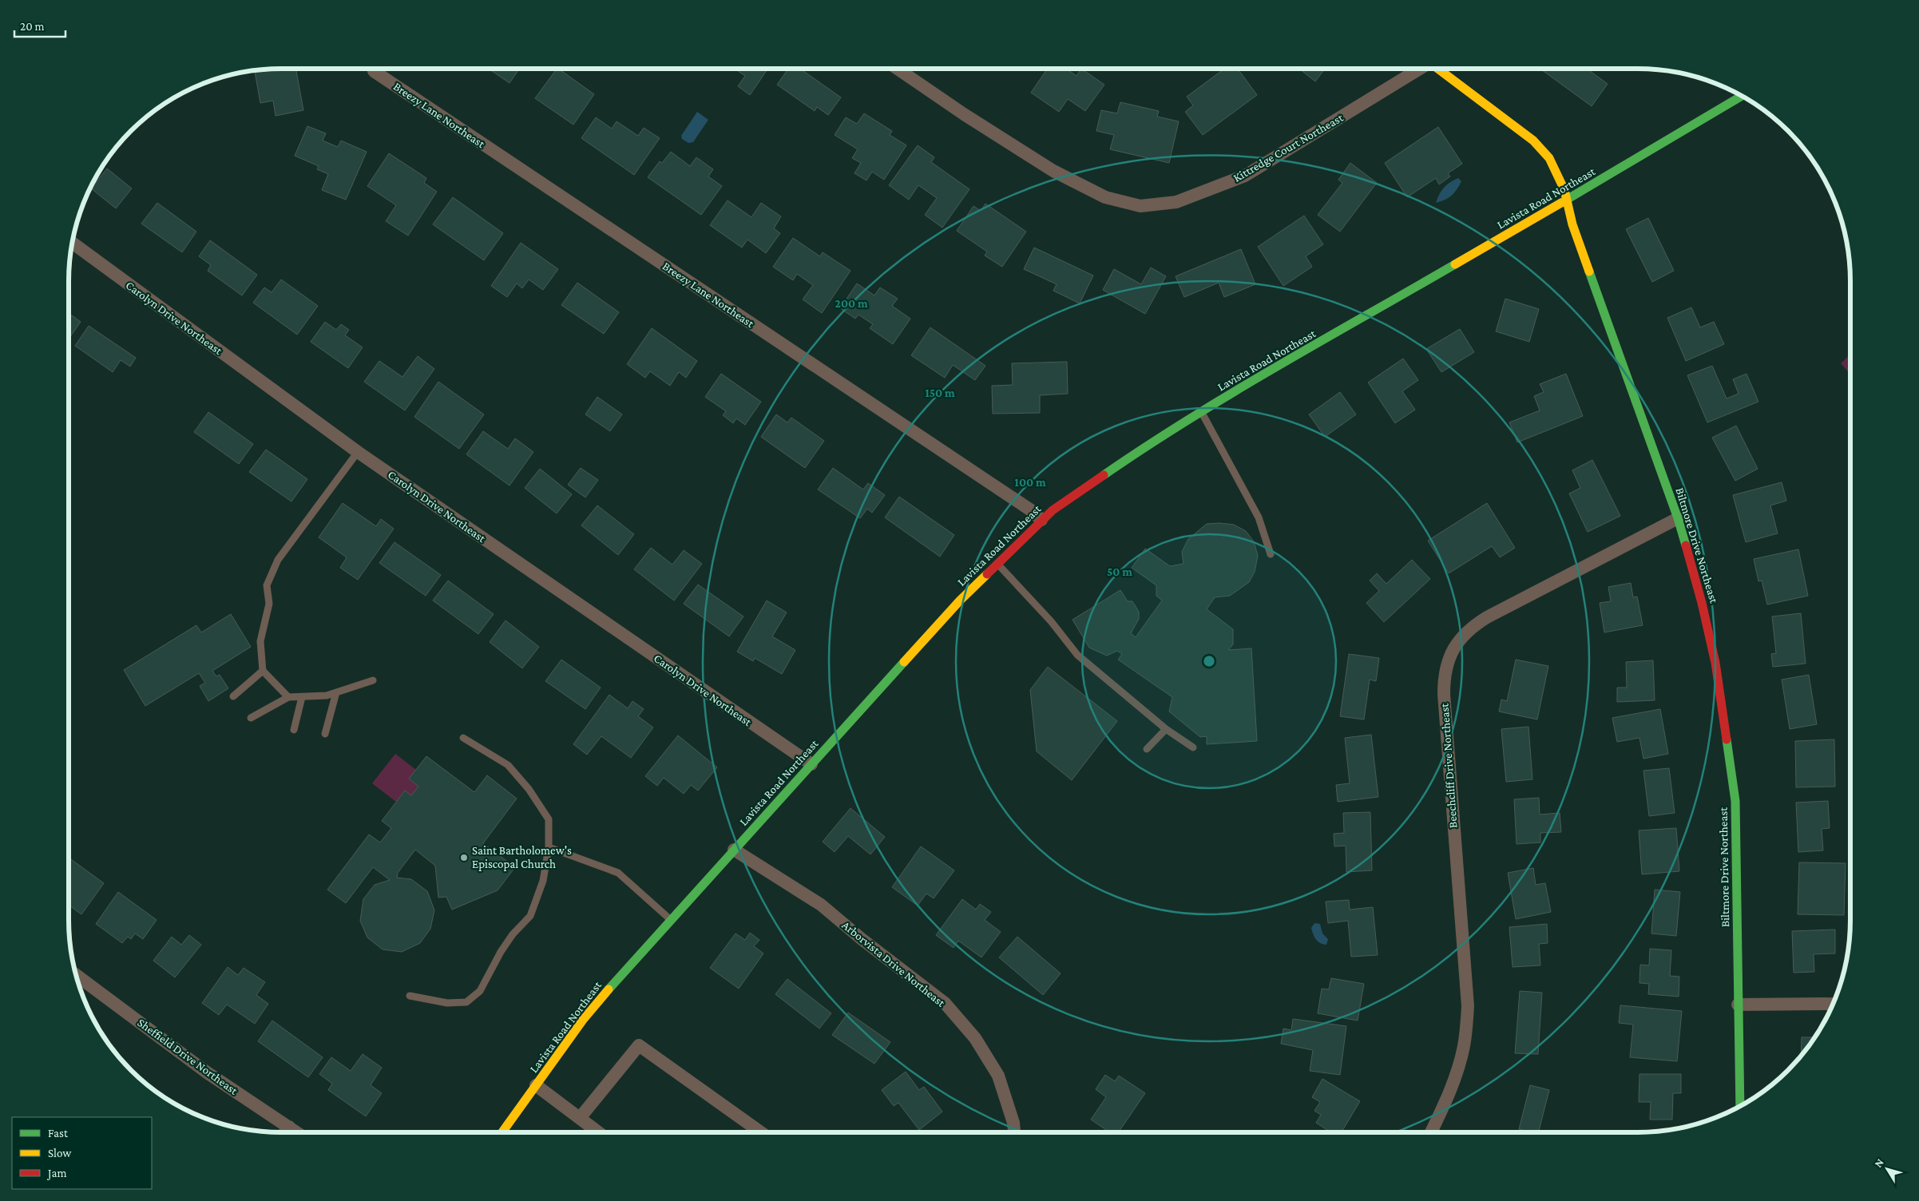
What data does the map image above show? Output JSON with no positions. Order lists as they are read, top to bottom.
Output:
{
  "streets": {
    "main road": ["Lavista Road Northeast", "Biltmore Drive Northeast"],
    "street": [
      "Breezy Lane Northeast",
      "Kittredge Court Northeast",
      "Carolyn Drive Northeast",
      "Beechcliff Drive Northeast",
      "Arborvista Drive Northeast",
      "Sheffield Drive Northeast"
    ]
  },
  "crossings": [
    ["Breezy Lane Northeast", "Lavista Road Northeast"],
    ["Lavista Road Northeast", "Carolyn Drive Northeast"],
    ["Lavista Road Northeast", "Biltmore Drive Northeast"],
    ["Lavista Road Northeast", "Arborvista Drive Northeast"],
    ["Biltmore Drive Northeast", "Beechcliff Drive Northeast"]
  ],
  "places": ["Saint Bartholomew's Episcopal Church"],
  "legend": ["Fast", "Slow", "Jam"],
  "scale_bar": "20 m",
  "north": "top left",
  "rings": [
    "200 m",
    "150 m",
    "100 m",
    "50 m"
  ]
}
